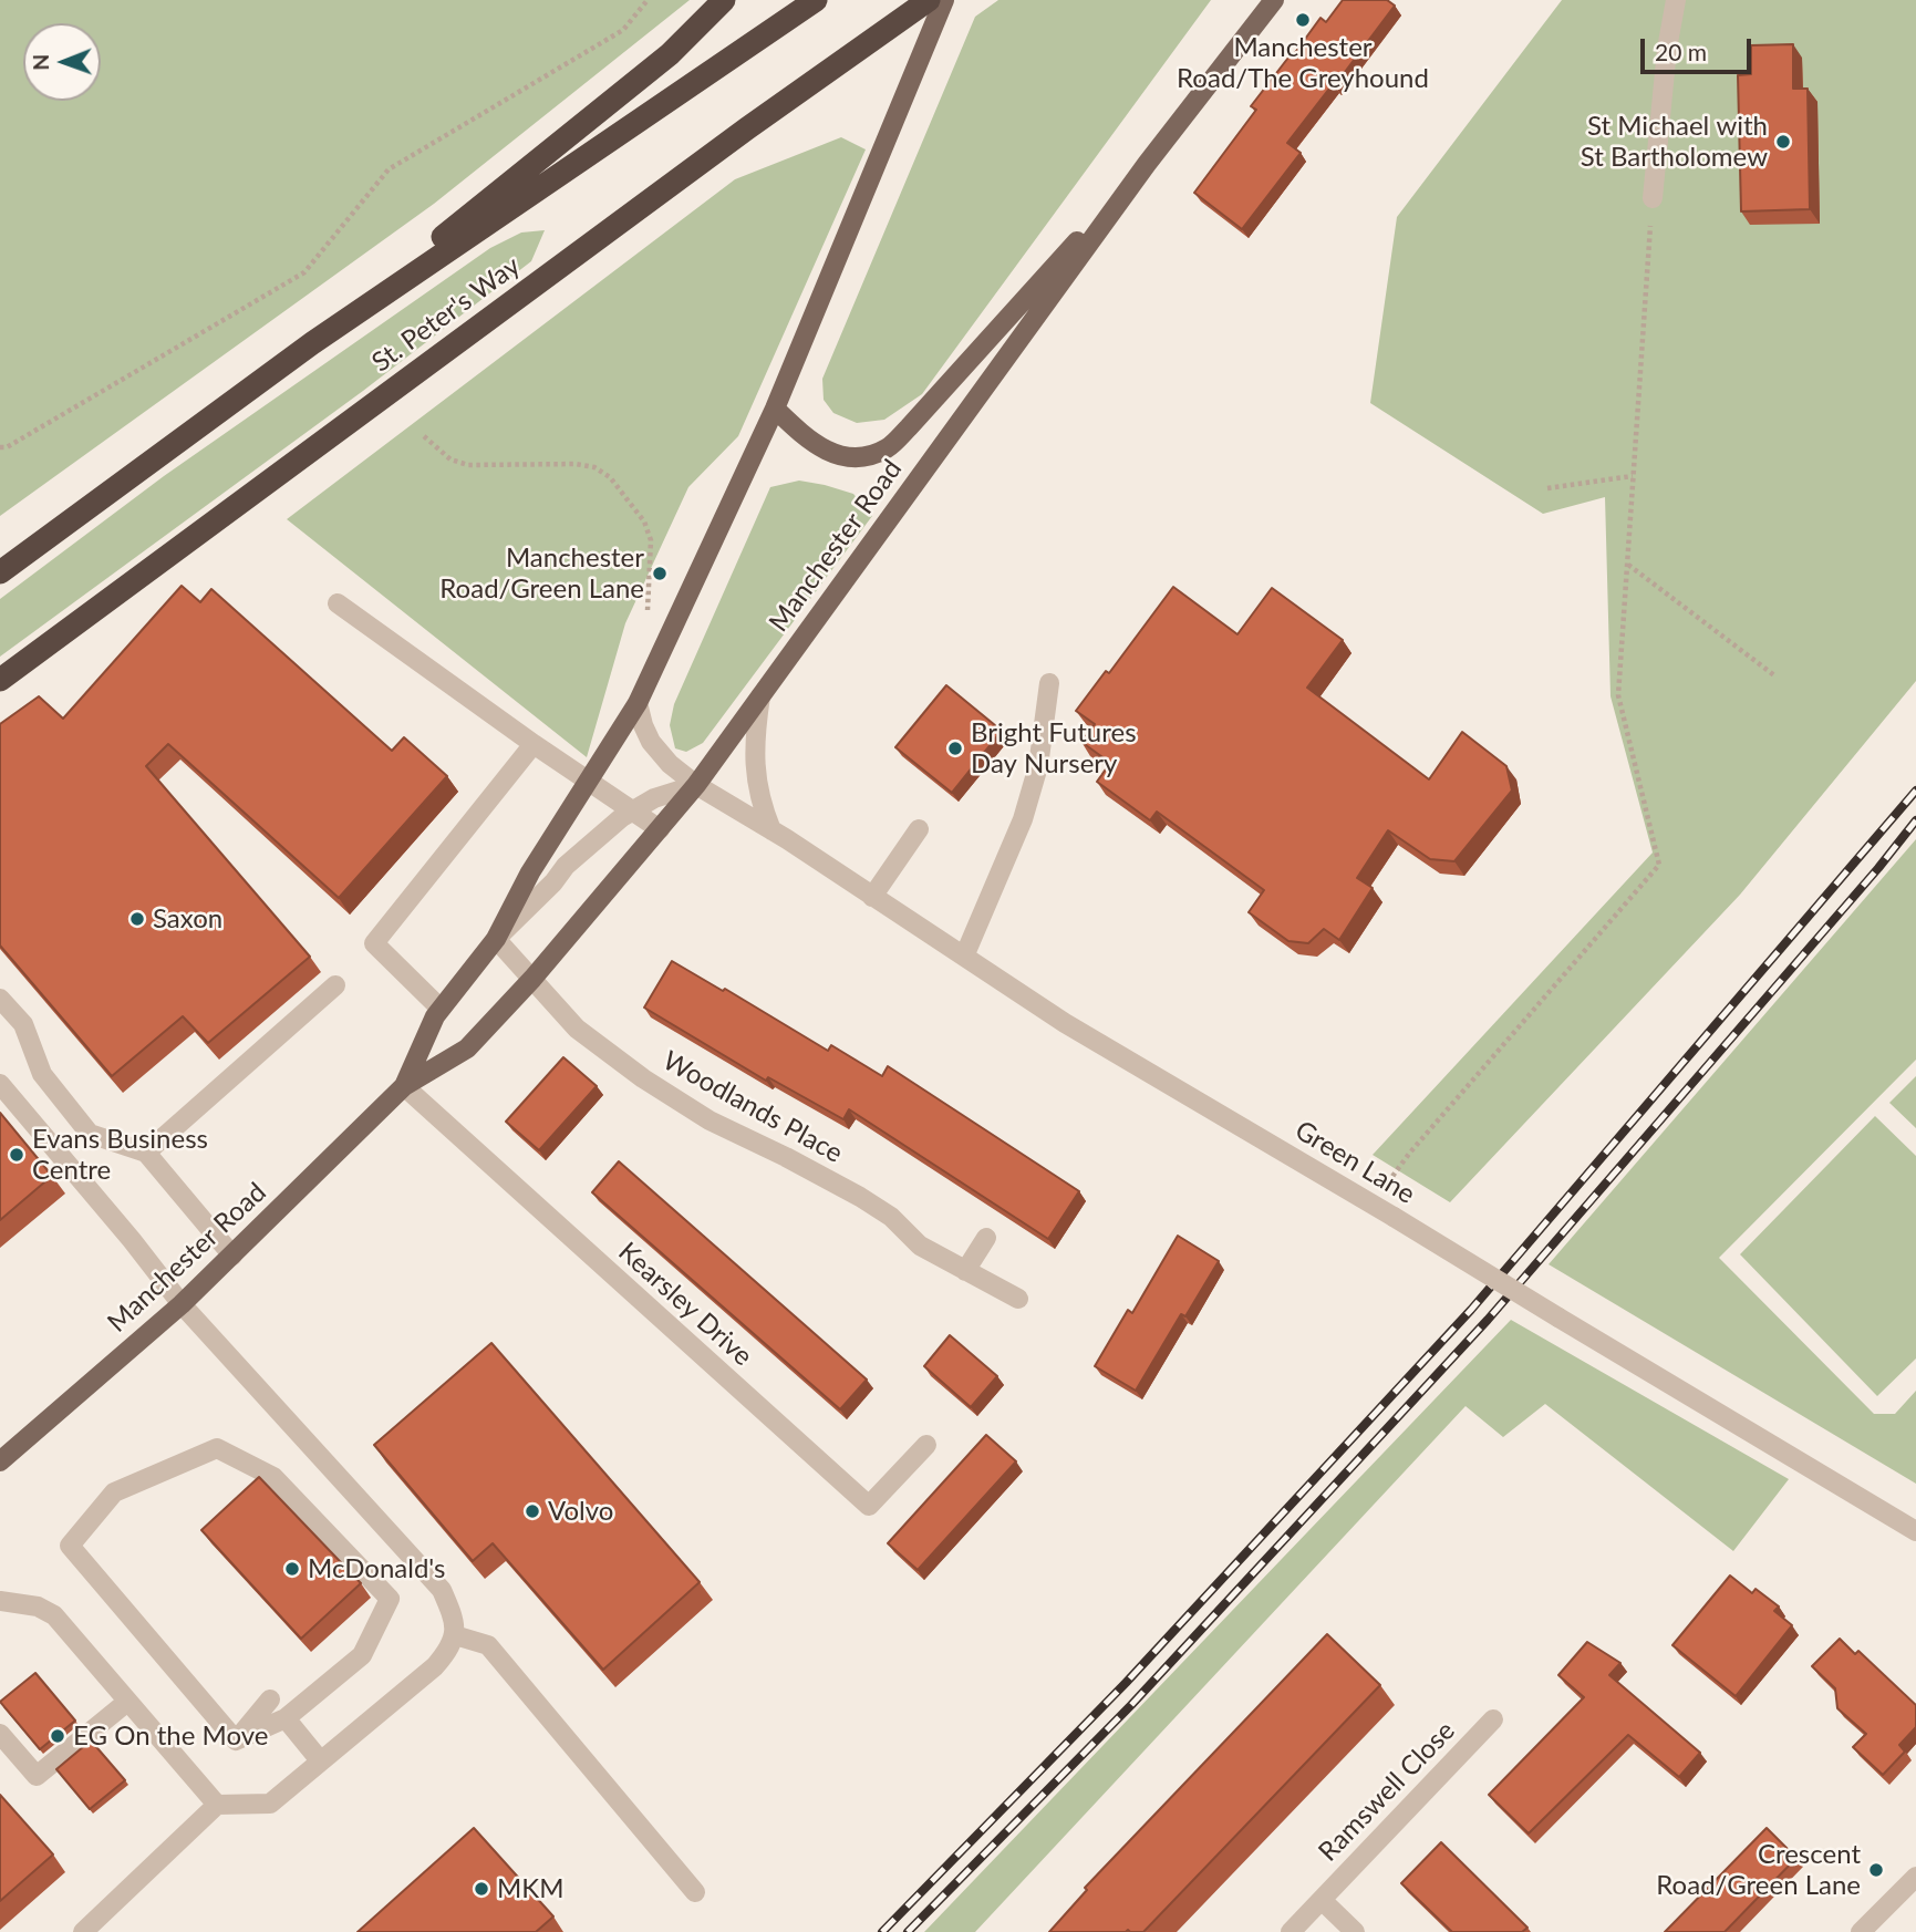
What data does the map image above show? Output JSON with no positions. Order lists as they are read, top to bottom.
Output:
{
  "streets": {
    "highway": ["St. Peter's Way"],
    "main road": ["Manchester Road"],
    "street": [
      "Woodlands Place",
      "Green Lane",
      "Kearsley Drive",
      "Ramswell Close"
    ]
  },
  "crossings": [
    ["Manchester Road", "Woodlands Place"],
    ["Manchester Road", "Green Lane"],
    ["Manchester Road", "Kearsley Drive"]
  ],
  "places": [
    "Manchester Road/The Greyhound",
    "St Michael with St Bartholomew",
    "Manchester Road/Green Lane",
    "Bright Futures Day Nursery",
    "Saxon",
    "Evans Business Centre",
    "Volvo",
    "McDonald's",
    "EG On the Move",
    "Crescent Road/Green Lane",
    "MKM"
  ],
  "scale_bar": "20 m",
  "north": "left"
}
